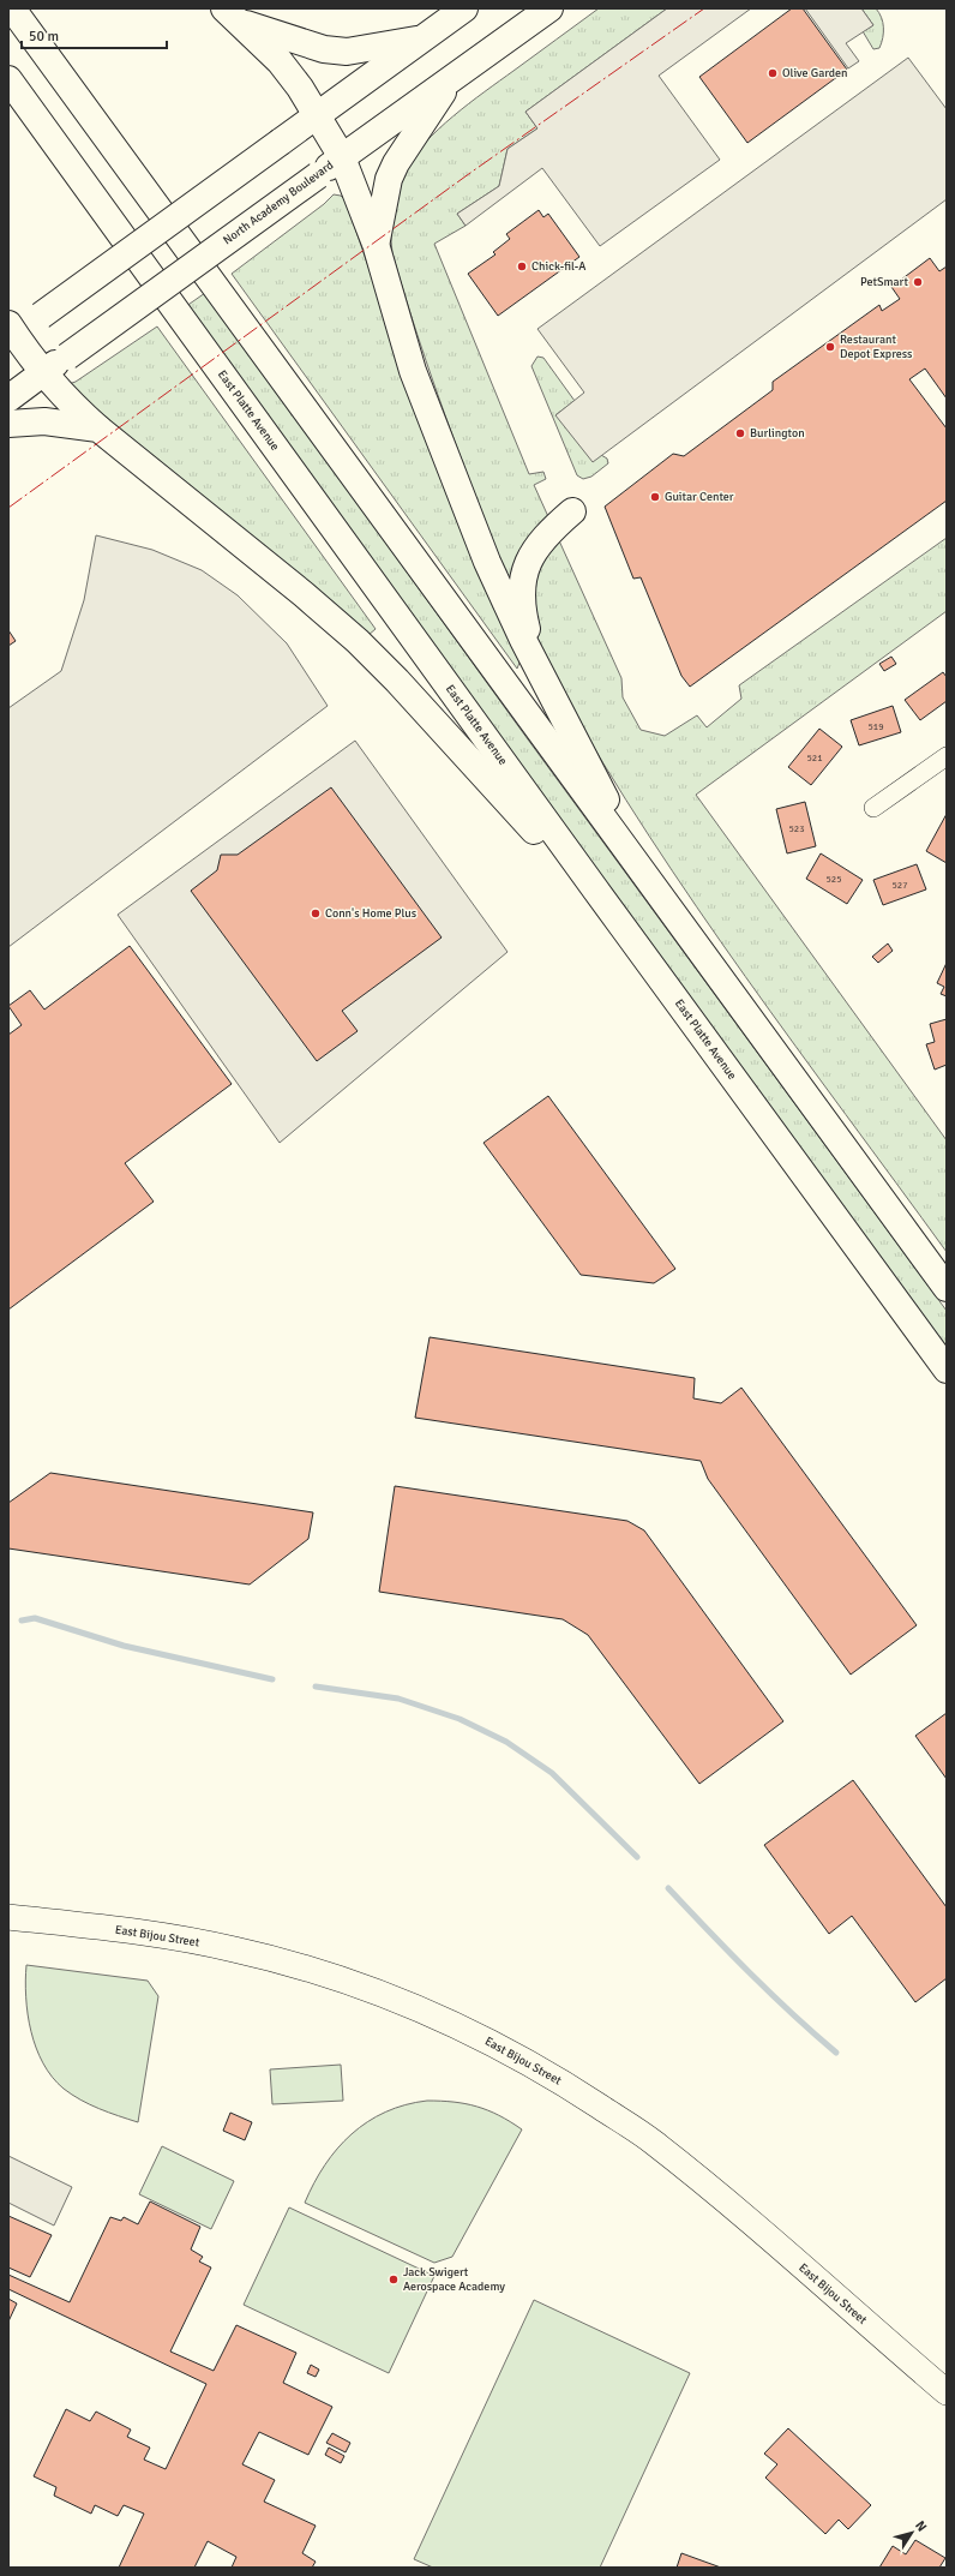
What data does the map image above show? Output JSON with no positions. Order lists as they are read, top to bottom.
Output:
{
  "streets": {
    "highway": ["North Academy Boulevard", "East Platte Avenue"],
    "street": ["East Bijou Street"]
  },
  "places": [
    "Olive Garden",
    "Chick-fil-A",
    "PetSmart",
    "Restaurant Depot Express",
    "Burlington",
    "Guitar Center",
    "Conn's Home Plus",
    "Jack Swigert Aerospace Academy"
  ],
  "house_numbers": [
    "519",
    "521",
    "523",
    "525",
    "527"
  ],
  "scale_bar": "50 m",
  "north": "top right"
}
